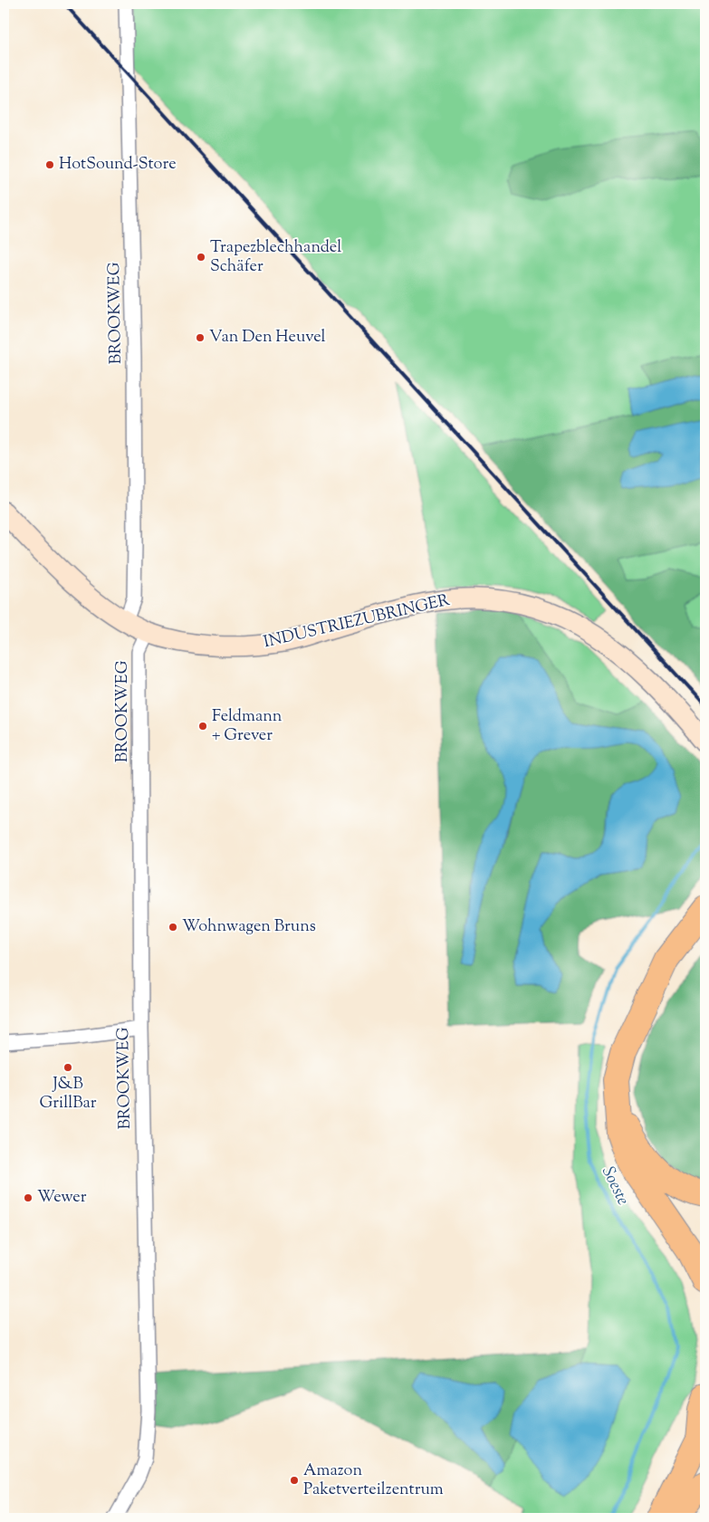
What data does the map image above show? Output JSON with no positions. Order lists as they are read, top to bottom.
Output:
{
  "streets": {
    "street": ["BROOKWEG", "INDUSTRIEZUBRINGER"]
  },
  "crossings": [
    ["BROOKWEG", "INDUSTRIEZUBRINGER"]
  ],
  "water": ["Soeste"],
  "places": [
    "HotSound-Store",
    "Trapezblechhandel Schäfer",
    "Van Den Heuvel",
    "Feldmann + Grever",
    "Wohnwagen Bruns",
    "J&B GrillBar",
    "Wewer",
    "Amazon Paketverteilzentrum"
  ]
}
